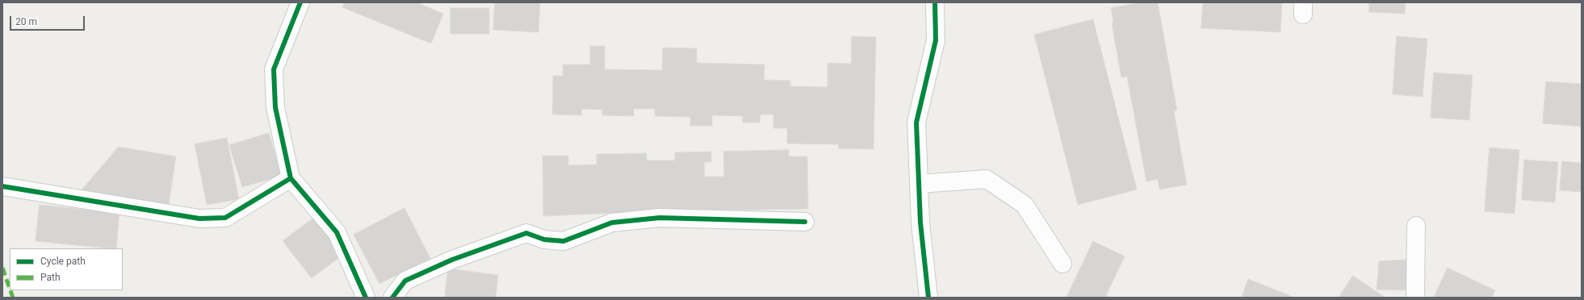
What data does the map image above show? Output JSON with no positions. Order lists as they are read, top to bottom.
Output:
{
  "legend": ["Cycle path", "Path"],
  "scale_bar": "20 m"
}
